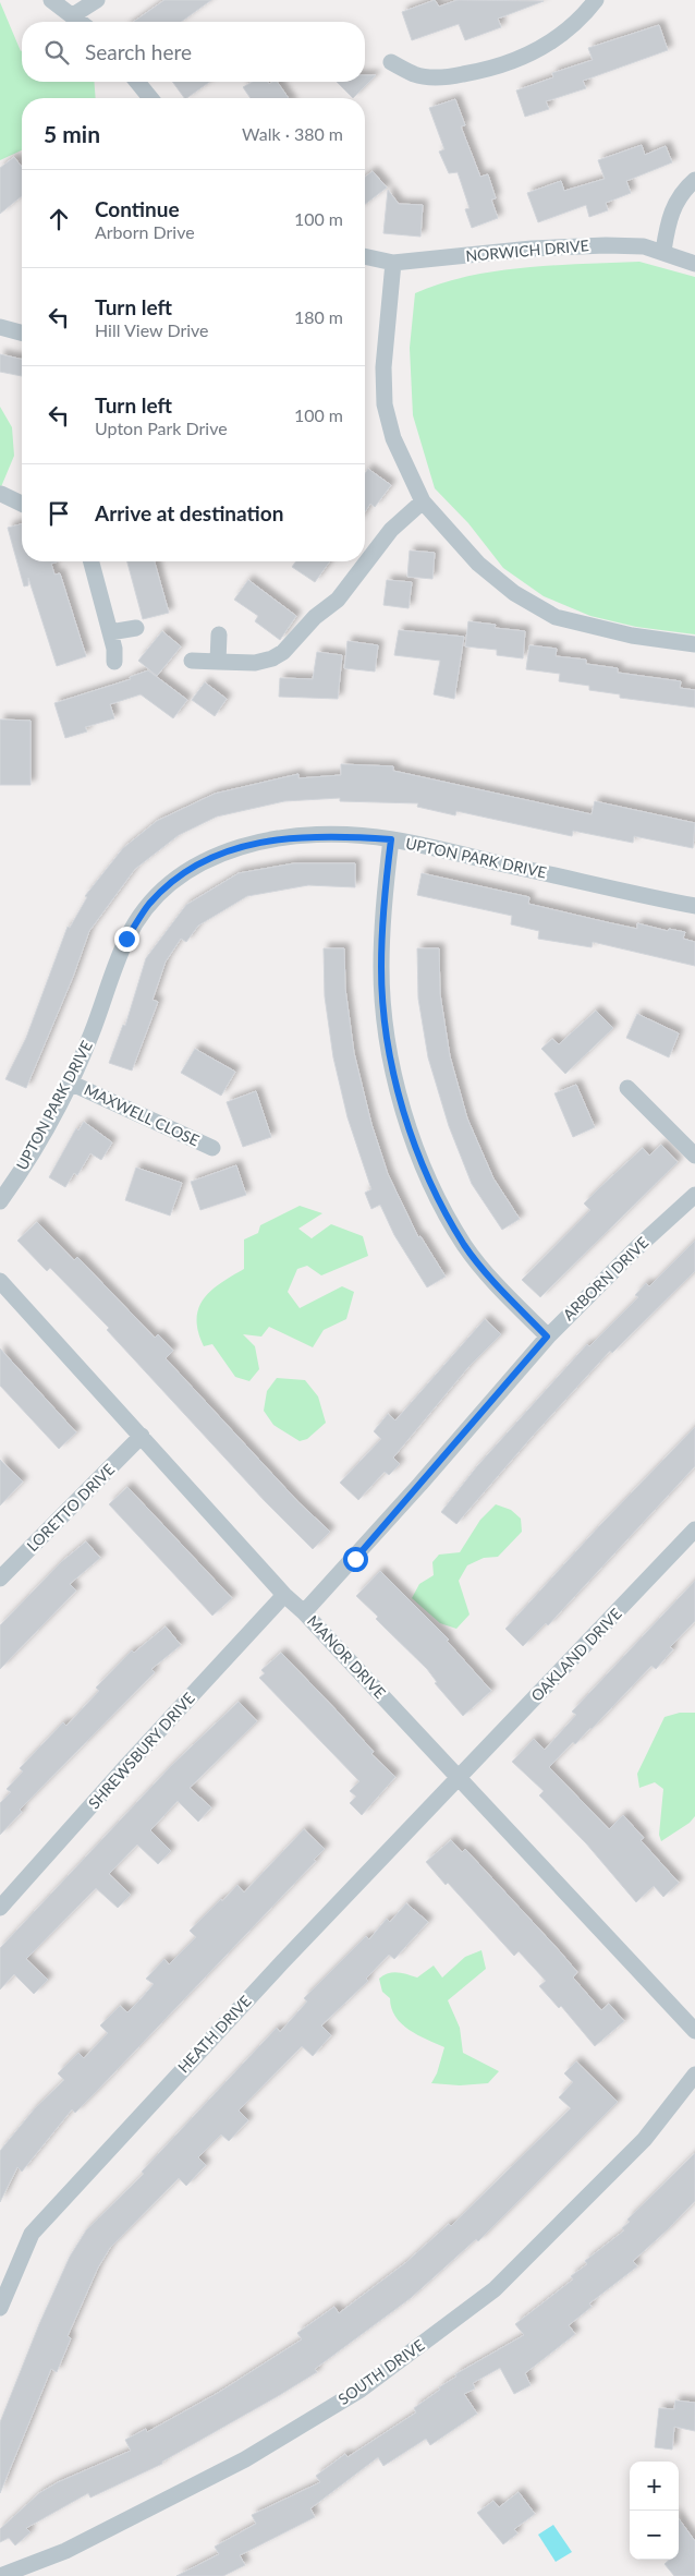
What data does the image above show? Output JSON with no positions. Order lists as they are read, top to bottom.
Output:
{
  "streets": {
    "street": [
      "NORWICH DRIVE",
      "UPTON PARK DRIVE",
      "MAXWELL CLOSE",
      "ARBORN DRIVE",
      "LORETTO DRIVE",
      "OAKLAND DRIVE",
      "MANOR DRIVE",
      "SHREWSBURY DRIVE",
      "HEATH DRIVE",
      "SOUTH DRIVE"
    ]
  },
  "crossings": [
    ["UPTON PARK DRIVE", "MAXWELL CLOSE"],
    ["ARBORN DRIVE", "MANOR DRIVE"],
    ["LORETTO DRIVE", "MANOR DRIVE"],
    ["OAKLAND DRIVE", "MANOR DRIVE"],
    ["OAKLAND DRIVE", "HEATH DRIVE"],
    ["MANOR DRIVE", "SHREWSBURY DRIVE"],
    ["MANOR DRIVE", "HEATH DRIVE"]
  ],
  "page": {
    "search": "Search here",
    "heading": ["5 min", "Walk · 380 m"],
    "list": [
      ["Continue", "Arborn Drive", "100 m"],
      ["Turn left", "Hill View Drive", "180 m"],
      ["Turn left", "Upton Park Drive", "100 m"],
      "Arrive at destination"
    ],
    "map_buttons": ["+", "−"]
  }
}
